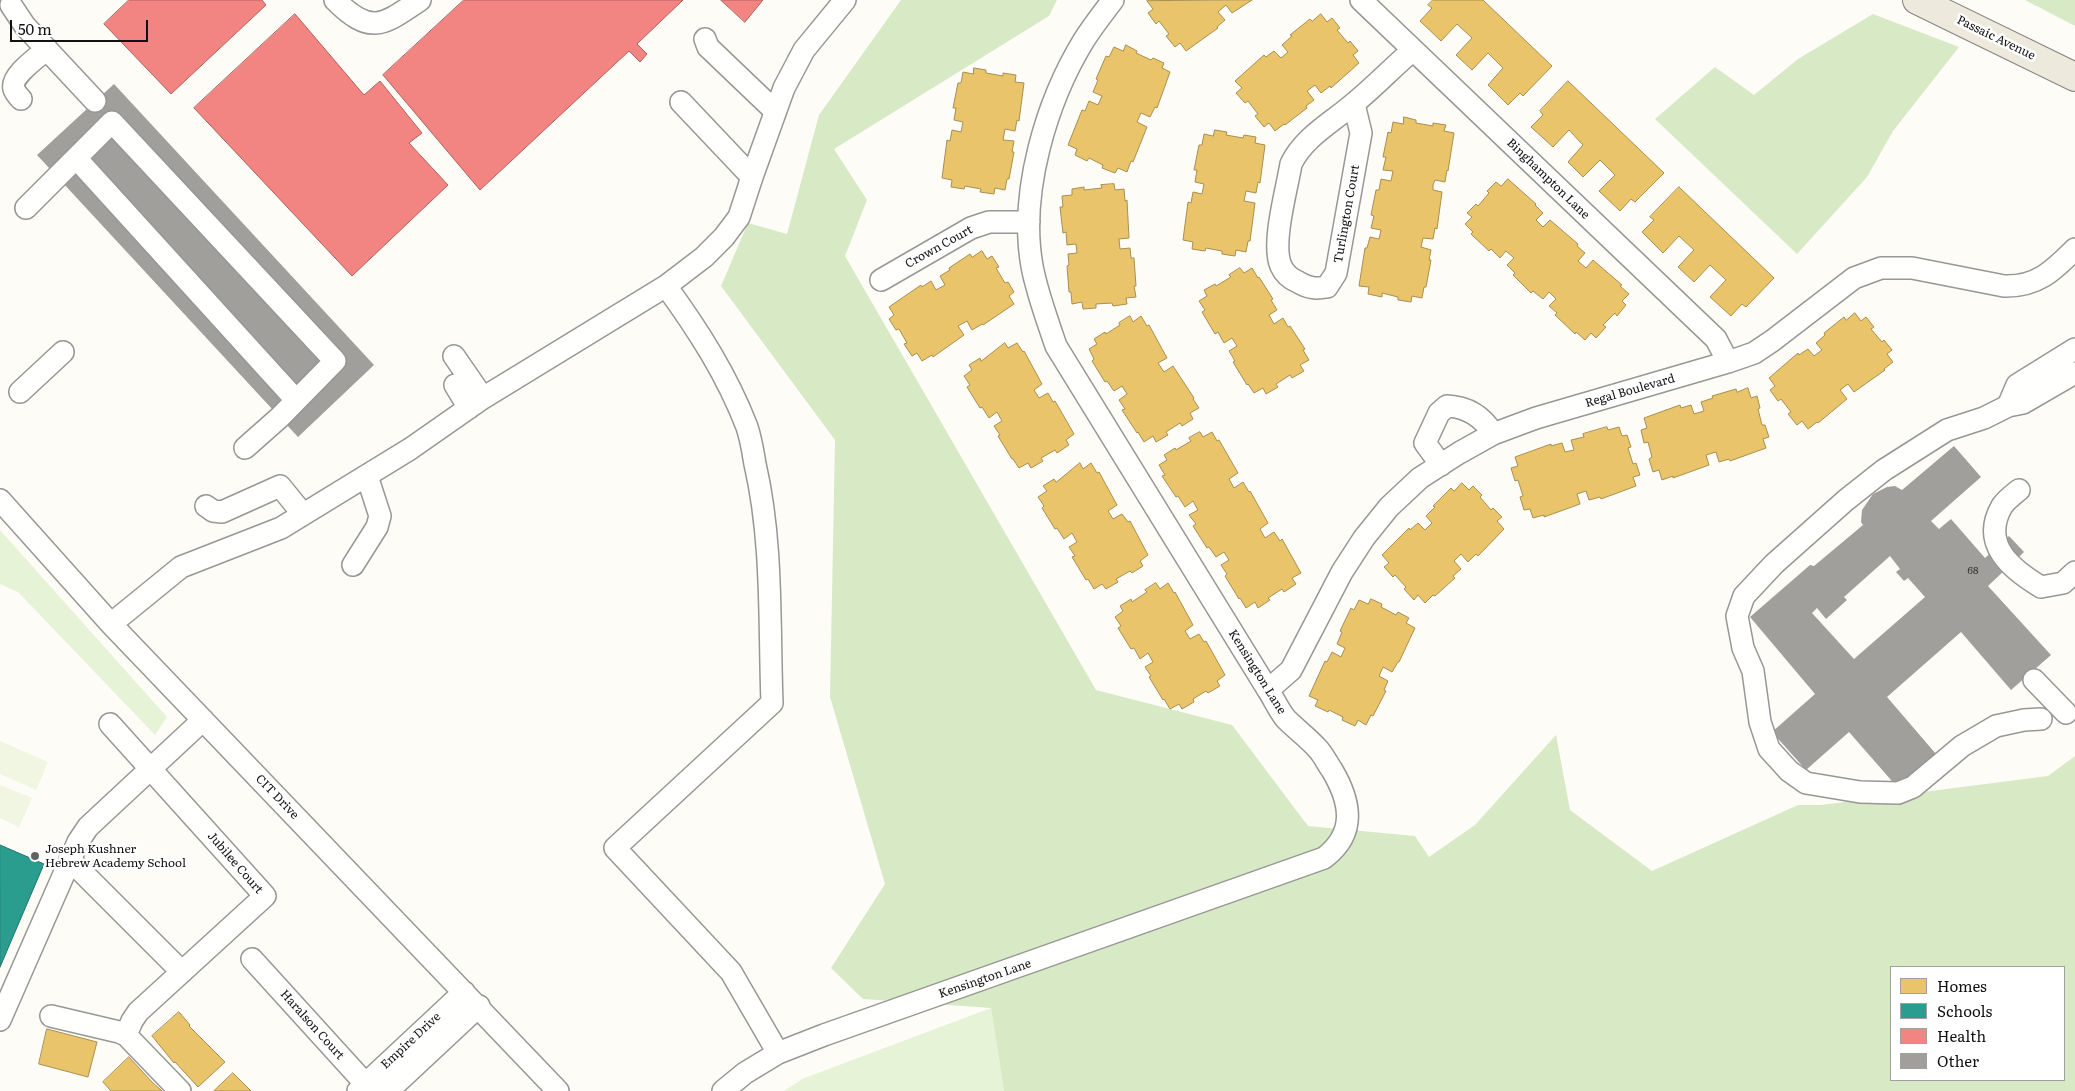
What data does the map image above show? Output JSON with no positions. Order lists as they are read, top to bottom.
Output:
{
  "streets": {
    "main road": ["Passaic Avenue"],
    "street": [
      "Binghampton Lane",
      "Turlington Court",
      "Crown Court",
      "Regal Boulevard",
      "Kensington Lane",
      "CIT Drive",
      "Jubilee Court",
      "Haralson Court",
      "Empire Drive"
    ]
  },
  "crossings": [
    ["Binghampton Lane", "Turlington Court"],
    ["Binghampton Lane", "Regal Boulevard"],
    ["Crown Court", "Kensington Lane"],
    ["Regal Boulevard", "Kensington Lane"],
    ["CIT Drive", "Empire Drive"],
    ["Haralson Court", "Empire Drive"]
  ],
  "places": ["Joseph Kushner Hebrew Academy School"],
  "house_numbers": ["68"],
  "legend": [
    "Homes",
    "Schools",
    "Health",
    "Other"
  ],
  "scale_bar": "50 m"
}
